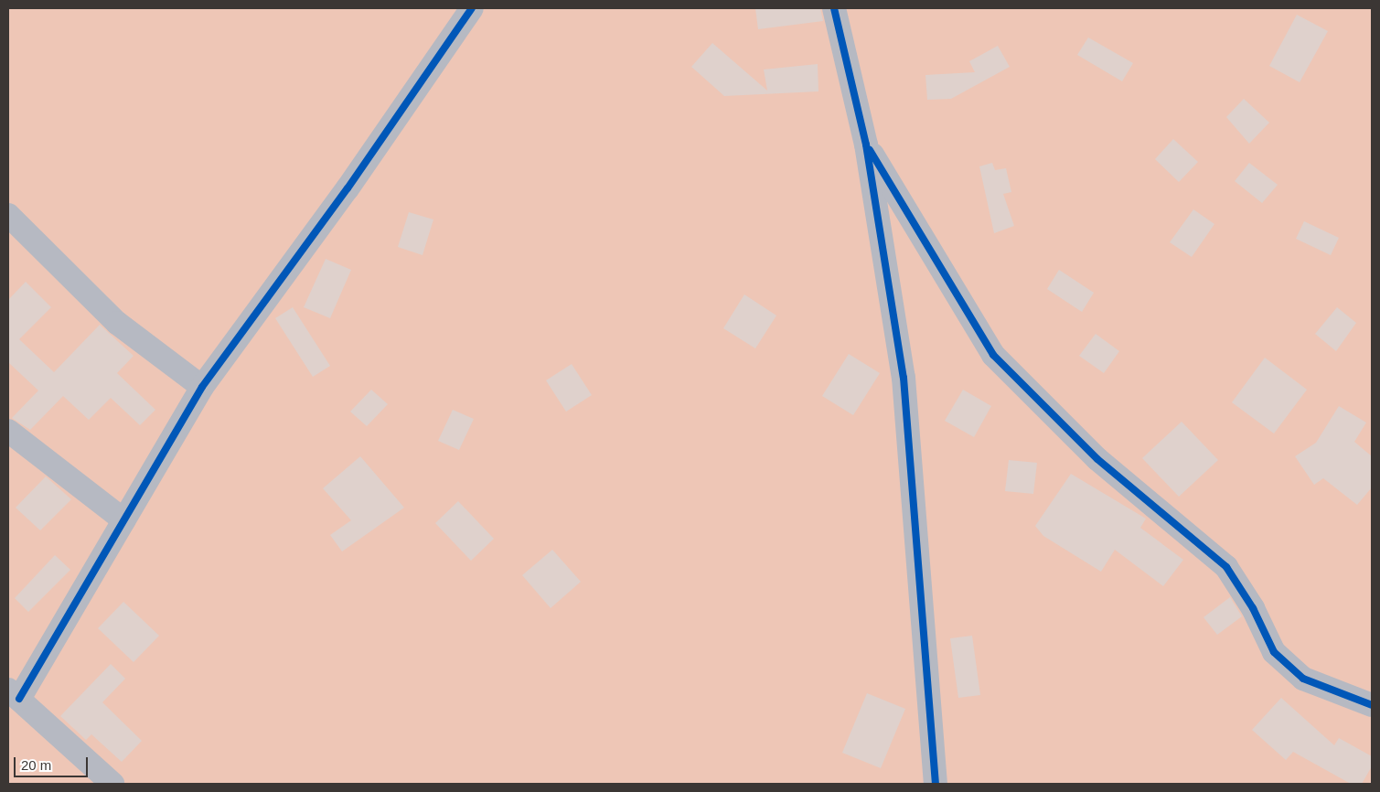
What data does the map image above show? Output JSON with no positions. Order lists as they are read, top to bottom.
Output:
{
  "scale_bar": "20 m"
}
